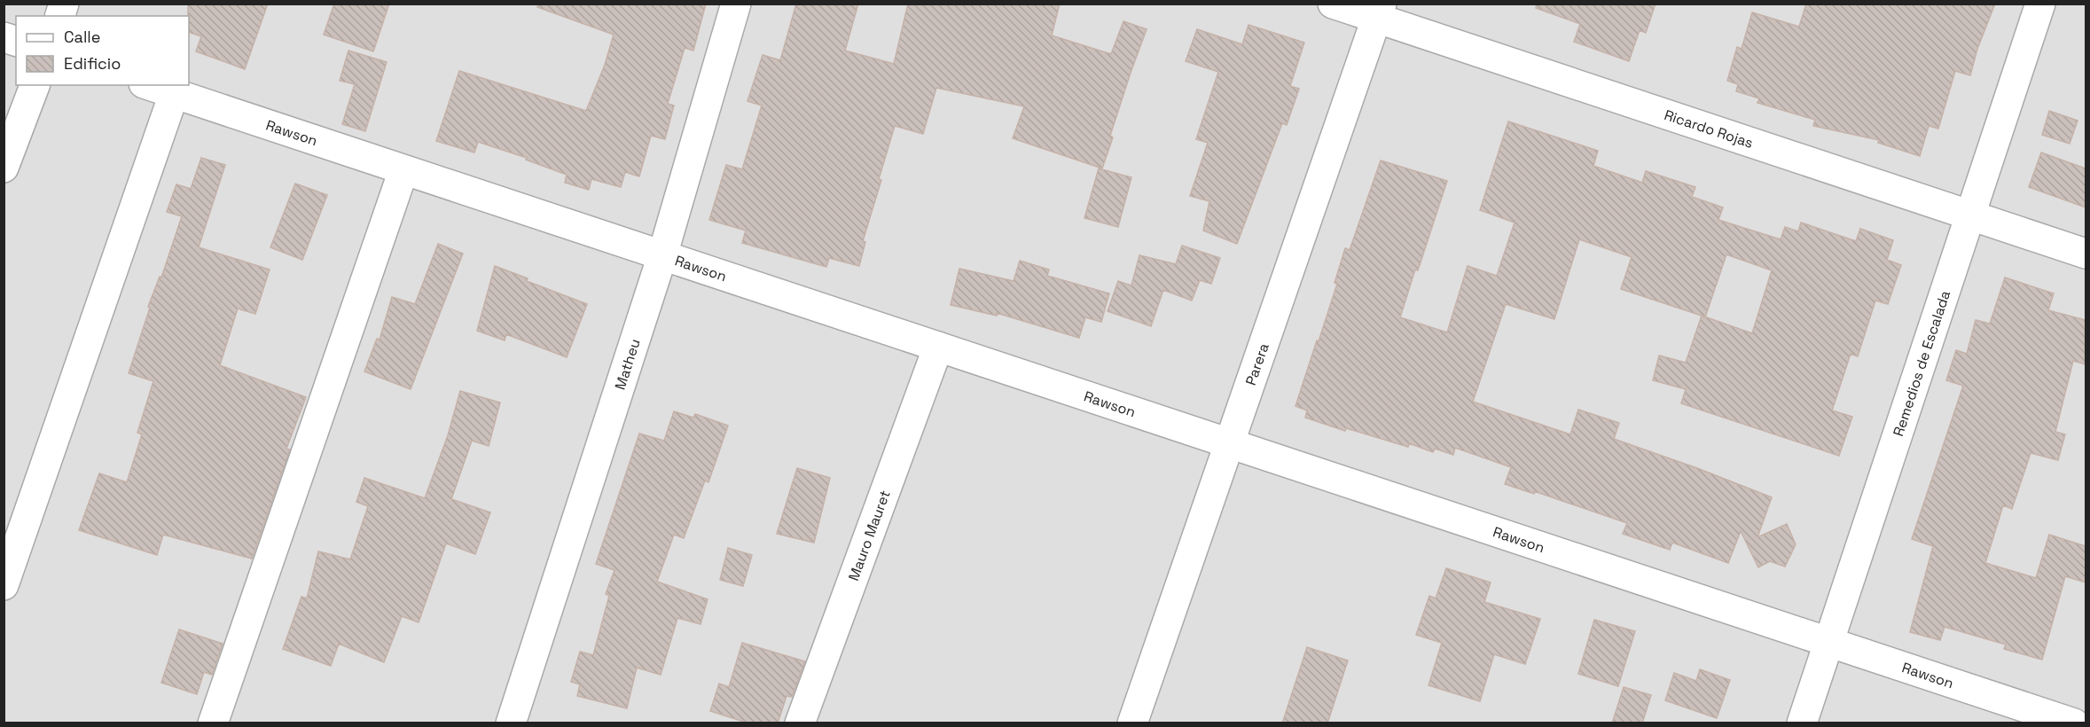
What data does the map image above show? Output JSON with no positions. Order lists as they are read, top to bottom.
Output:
{
  "streets": {
    "street": [
      "Ricardo Rojas",
      "Rawson",
      "Parera",
      "Remedios de Escalada",
      "Matheu",
      "Mauro Mauret"
    ]
  },
  "crossings": [
    ["Ricardo Rojas", "Parera"],
    ["Ricardo Rojas", "Remedios de Escalada"],
    ["Rawson", "Parera"],
    ["Rawson", "Remedios de Escalada"],
    ["Rawson", "Matheu"],
    ["Rawson", "Mauro Mauret"]
  ],
  "legend": ["Calle", "Edificio"]
}
